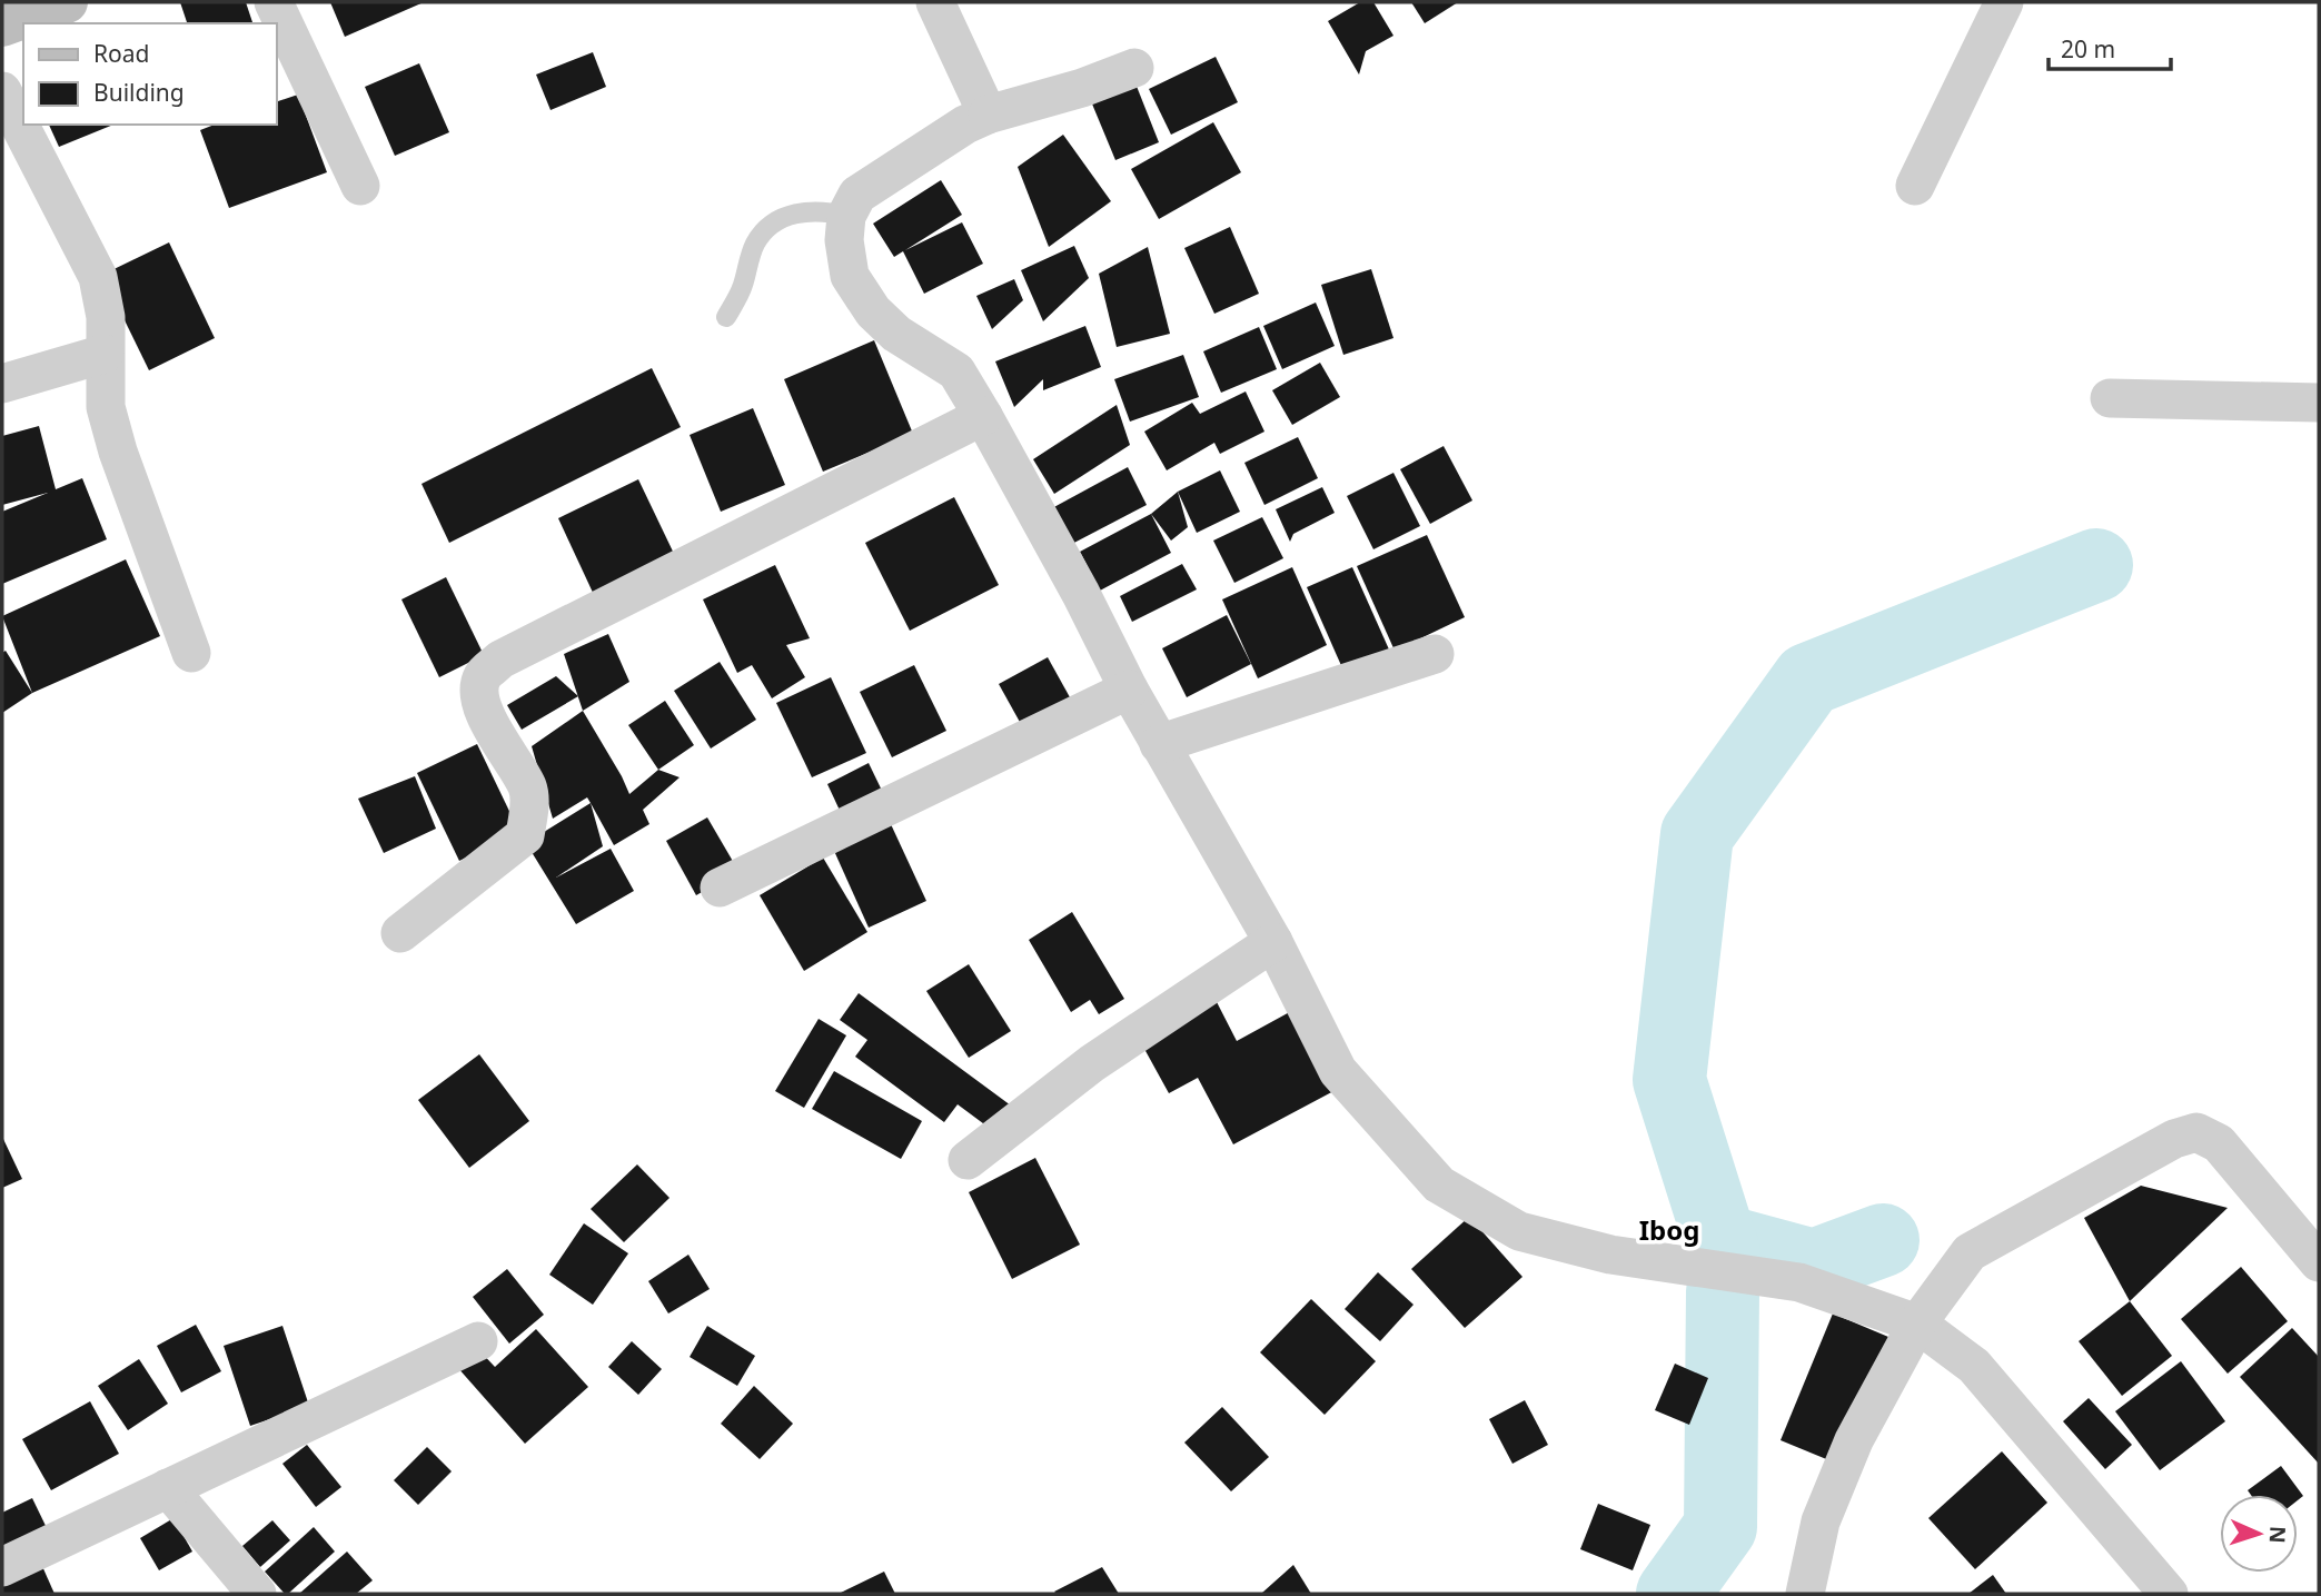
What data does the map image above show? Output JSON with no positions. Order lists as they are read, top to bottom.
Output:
{
  "districts": ["Ibog"],
  "legend": ["Road", "Building"],
  "scale_bar": "20 m",
  "north": "right"
}
